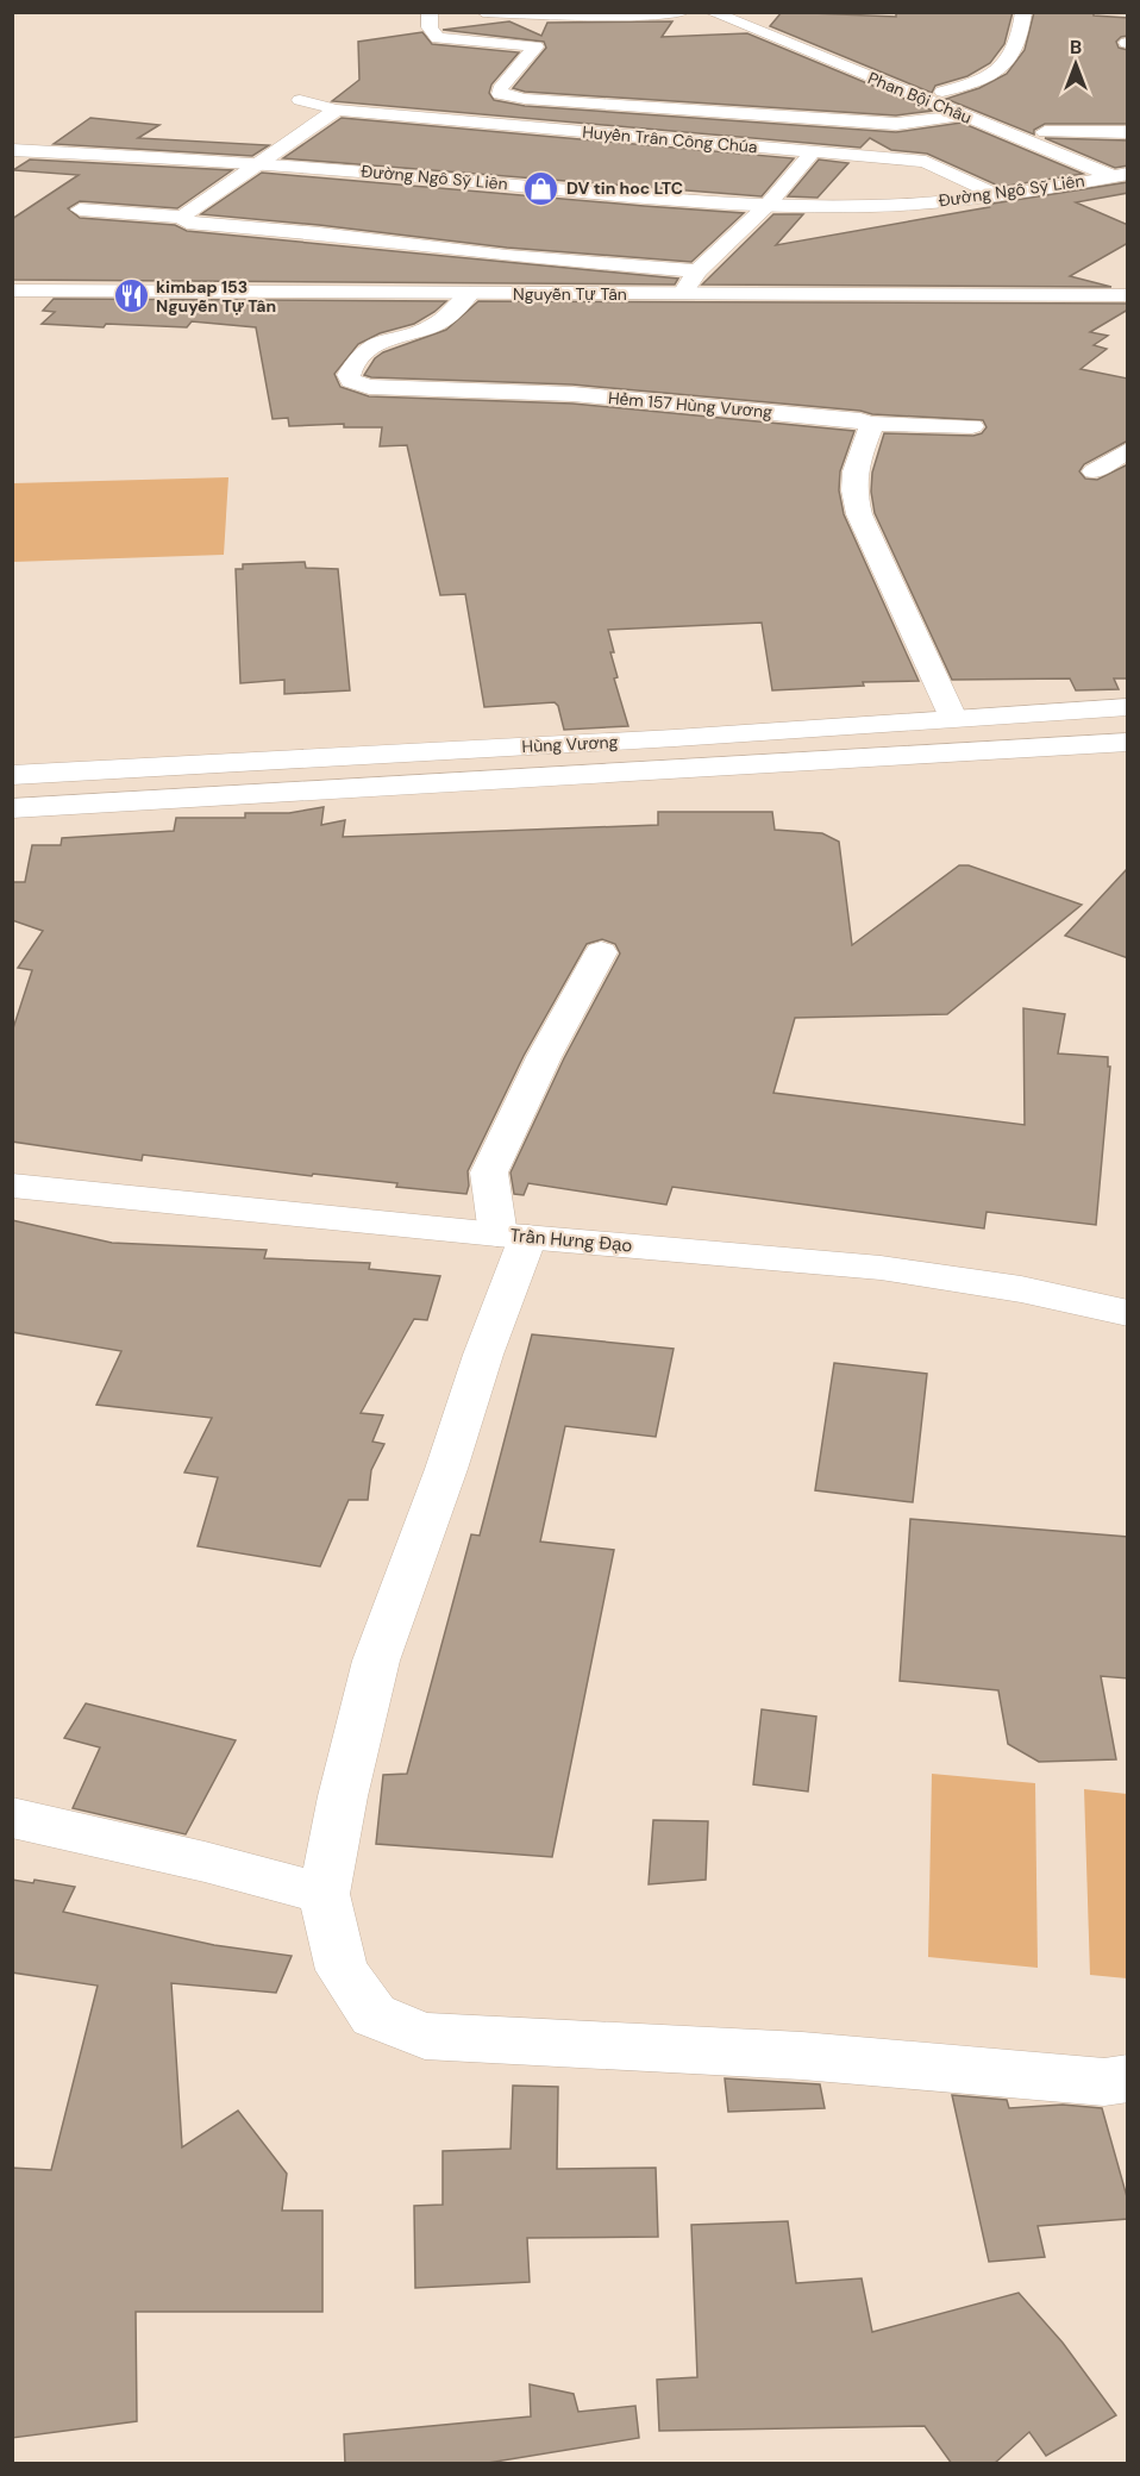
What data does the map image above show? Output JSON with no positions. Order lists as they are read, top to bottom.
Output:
{
  "streets": {
    "street": [
      "Phan Bội Châu",
      "Huyền Trân Công Chúa",
      "Đường Ngô Sỹ Liên",
      "Nguyễn Tự Tân",
      "Hẻm 157 Hùng Vương",
      "Hùng Vương",
      "Trần Hưng Đạo"
    ]
  },
  "crossings": [
    ["Phan Bội Châu", "Đường Ngô Sỹ Liên"],
    ["Huyền Trân Công Chúa", "Đường Ngô Sỹ Liên"],
    ["Nguyễn Tự Tân", "Hẻm 157 Hùng Vương"]
  ],
  "places": {
    "shop": ["DV tin hoc LTC"],
    "restaurant": ["kimbap 153 Nguyễn Tự Tân"]
  },
  "north": "top"
}
